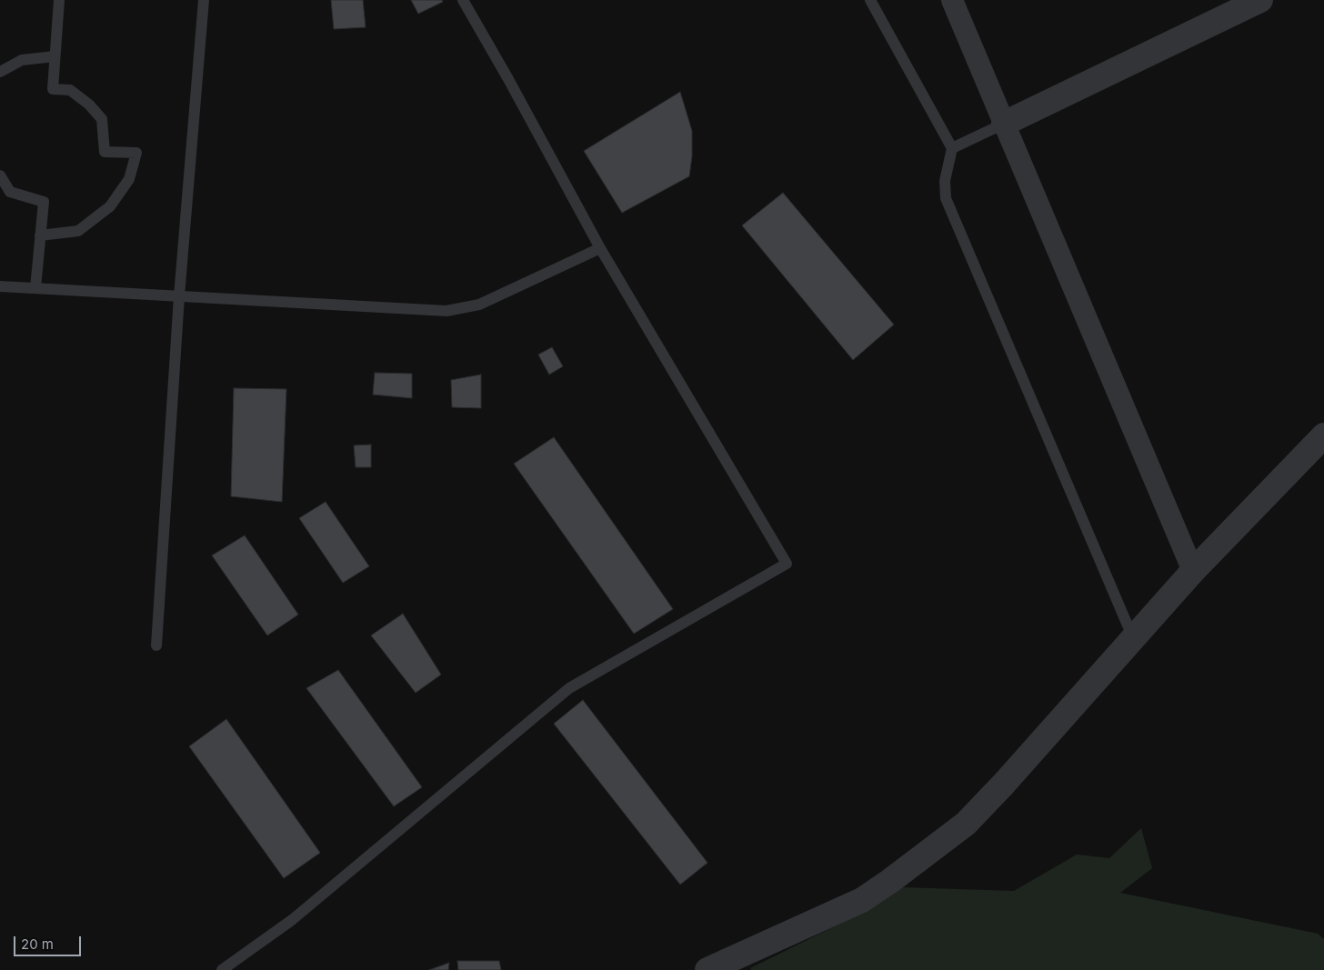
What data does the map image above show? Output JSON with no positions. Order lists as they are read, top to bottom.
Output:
{
  "scale_bar": "20 m"
}
